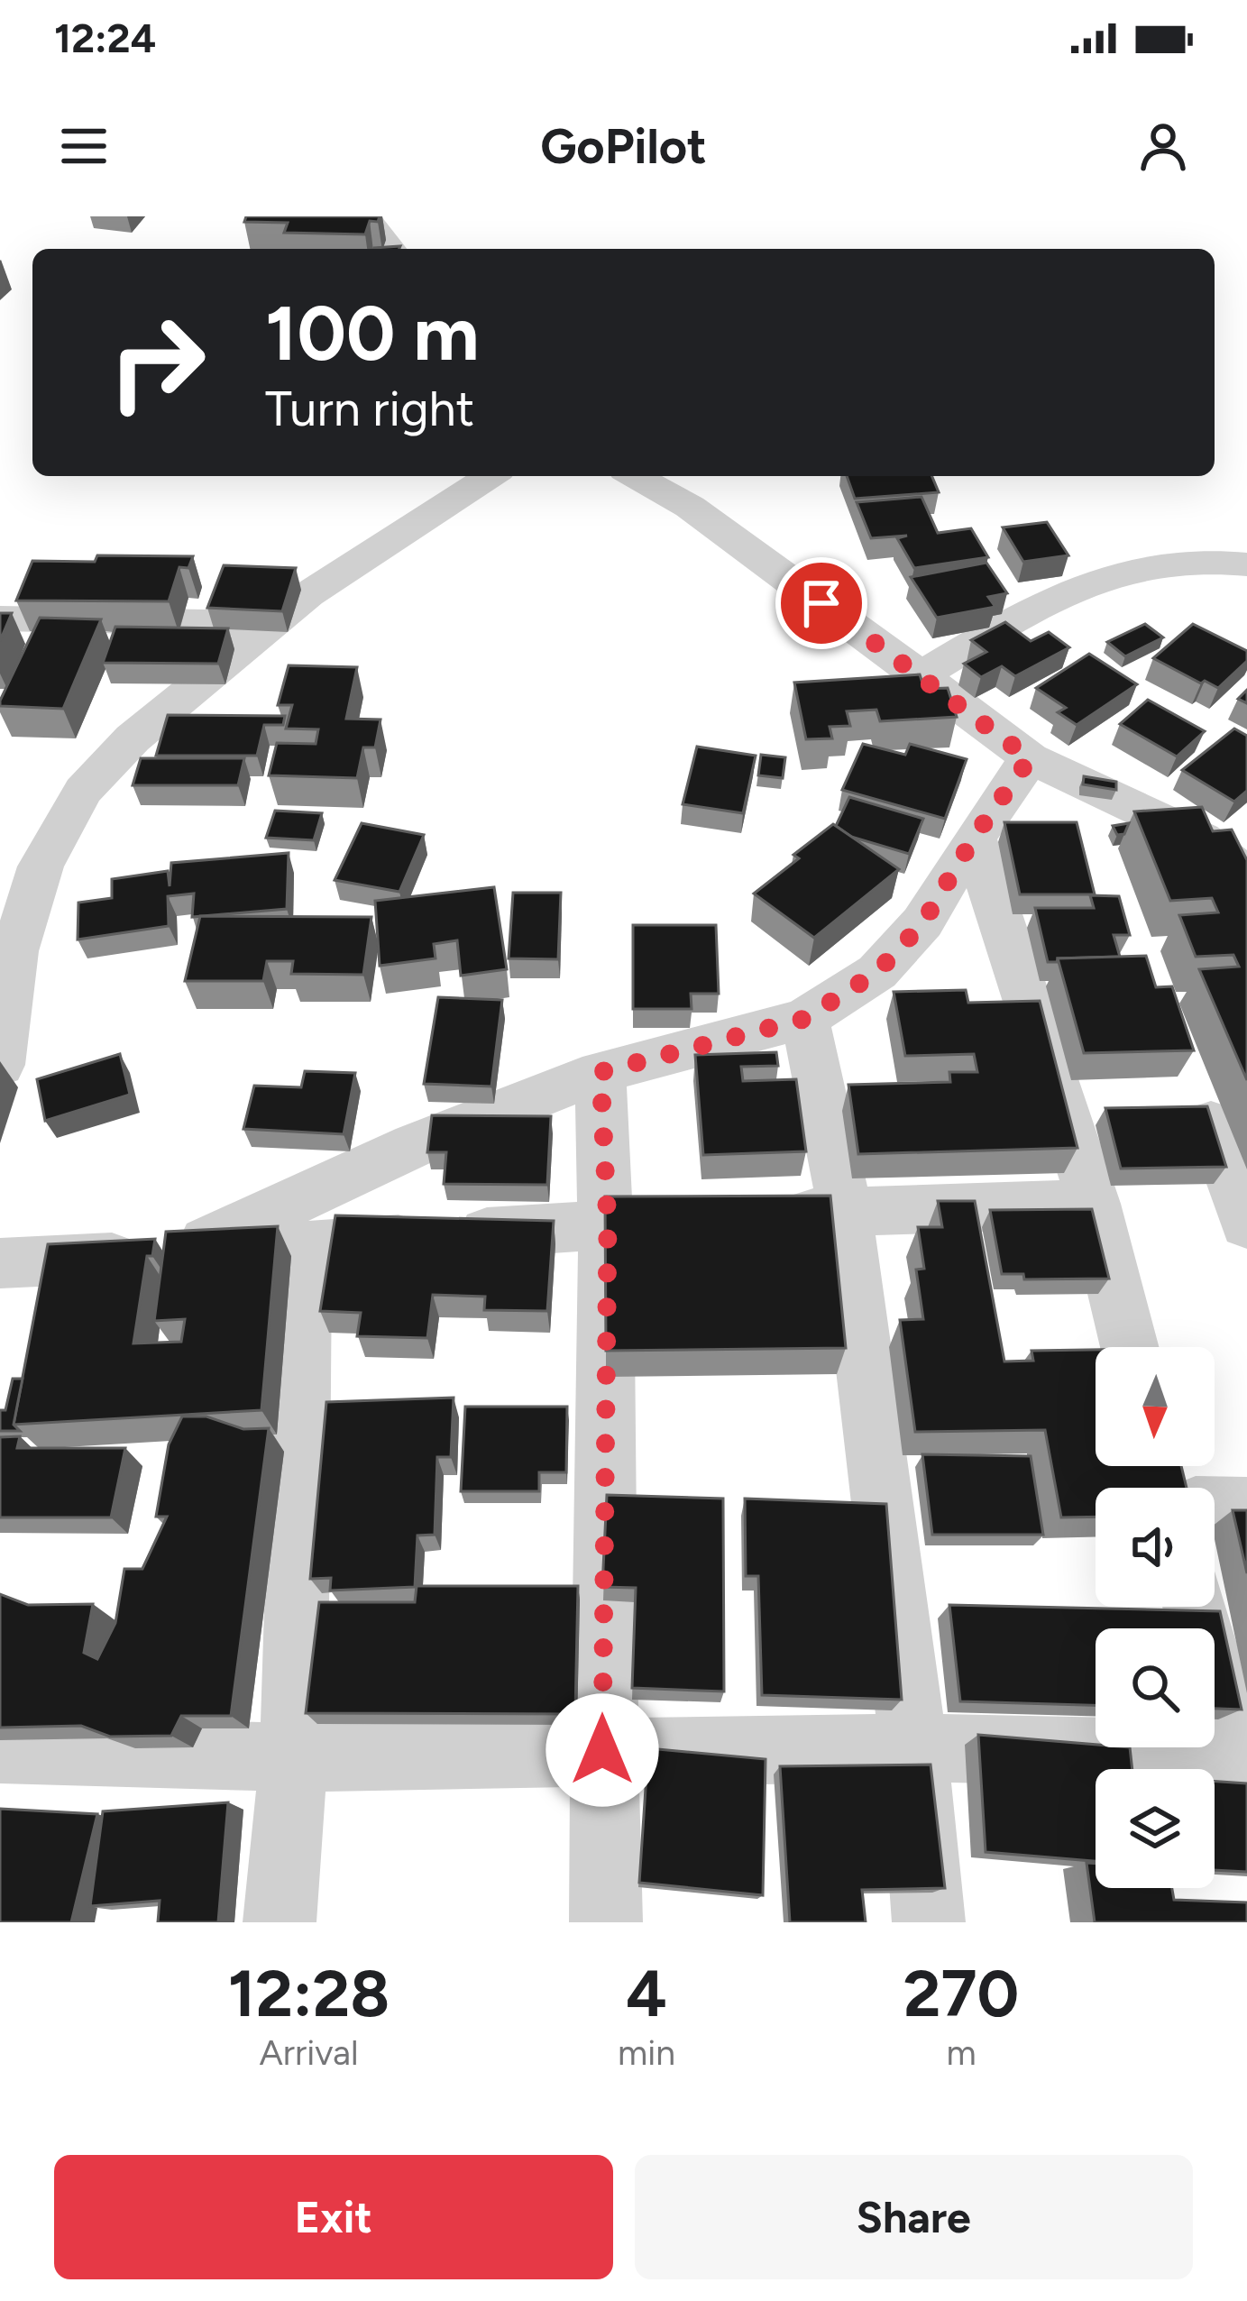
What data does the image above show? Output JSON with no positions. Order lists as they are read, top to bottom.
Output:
{
  "north": "bottom",
  "page": {
    "status": "12:24",
    "header": "GoPilot",
    "turn": ["100 m", "Turn right"],
    "eta": [
      "12:28",
      "Arrival",
      "4",
      "min",
      "270",
      "m"
    ],
    "buttons": ["Exit", "Share"]
  }
}
